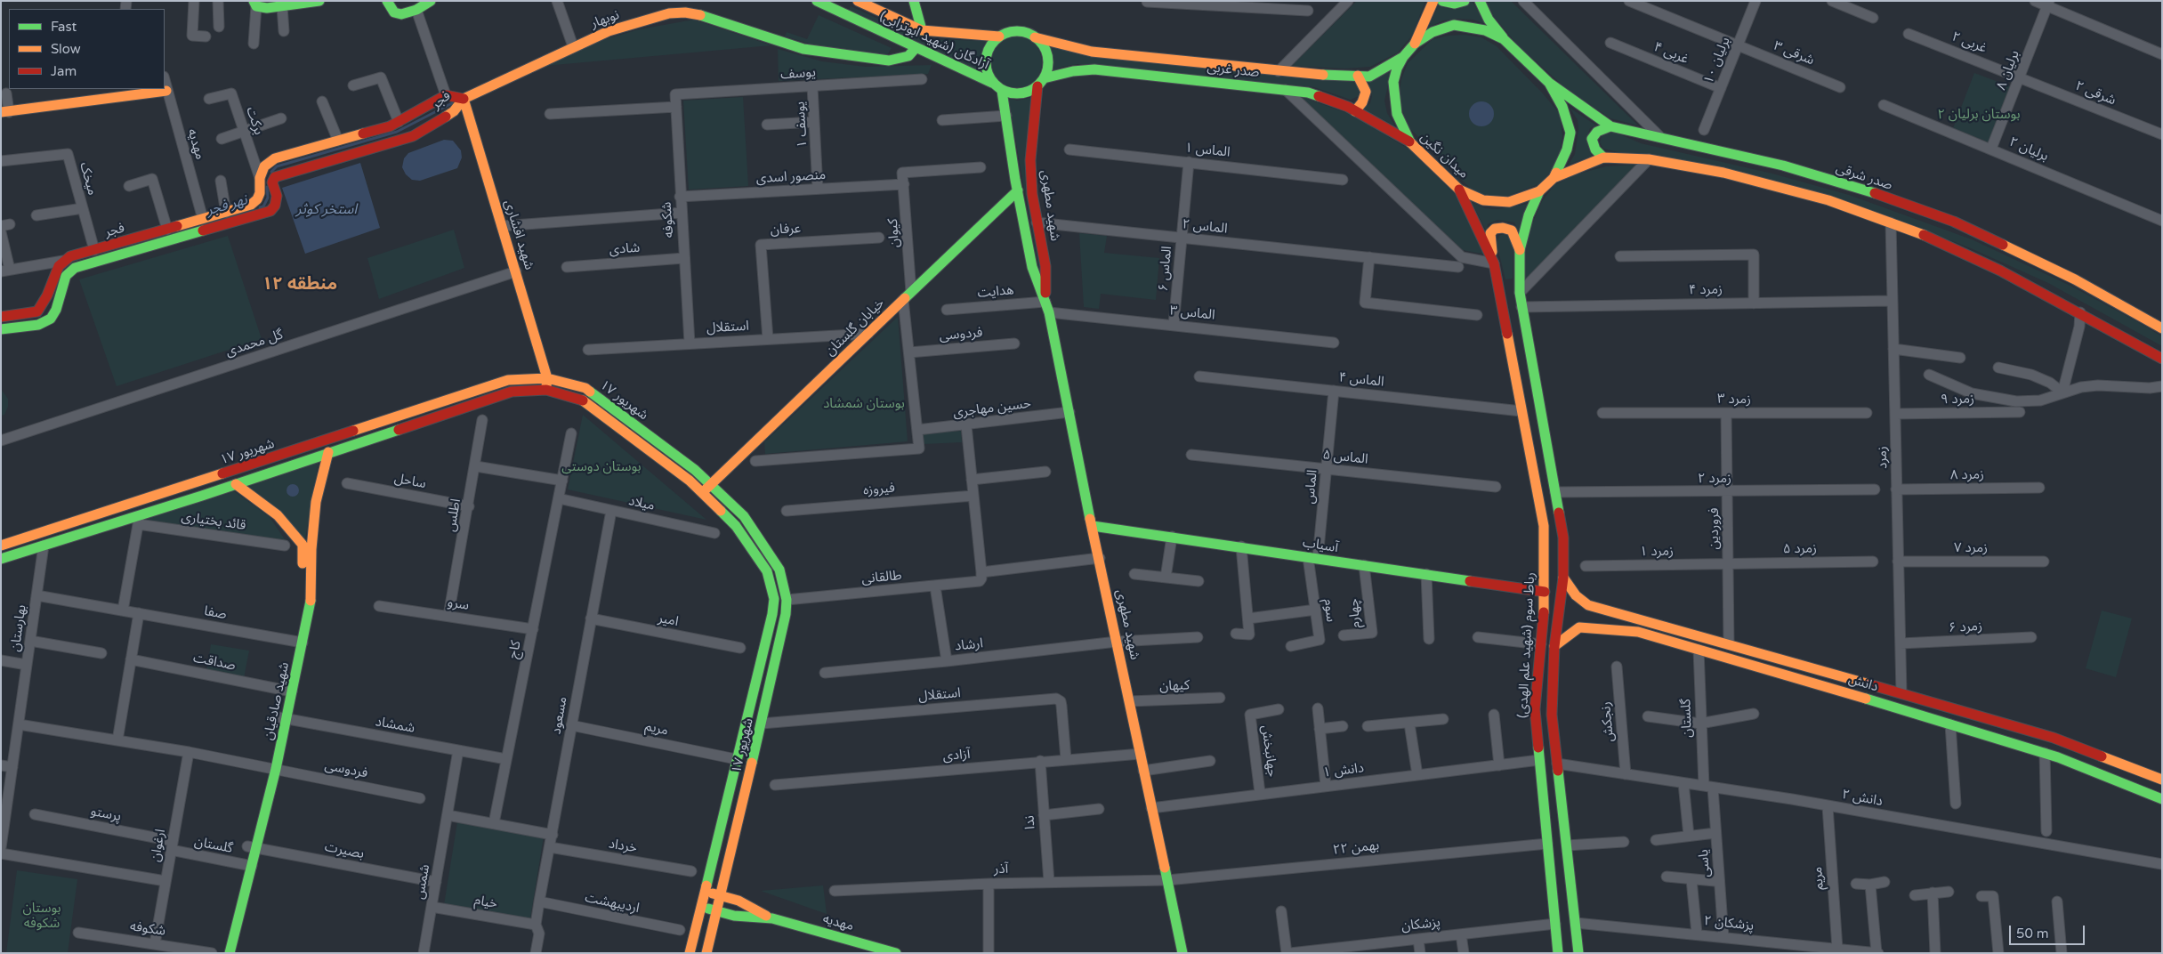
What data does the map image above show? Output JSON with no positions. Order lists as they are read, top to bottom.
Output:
{
  "streets": {
    "main road": [
      "نوبهار",
      "آزادگان (شهید ابوترابی)",
      "صدر غربی",
      "فجر",
      "مهدیه",
      "میدان نگین",
      "صدر شرقی",
      "شهید مطهری",
      "شهید افشاری",
      "خیابان گلستان",
      "۱۷ شهریور",
      "آسیاب",
      "رباط سوم (شهید علم الهدی)",
      "دانش",
      "شهید صادقیان"
    ],
    "street": [
      "۲ غربی",
      "۴ غربی",
      "۳ شرقی",
      "برلیان ۱۰",
      "برلیان ۸",
      "یوسف",
      "۲ شرقی",
      "برکت",
      "یوسف ۱",
      "برلیان ۲",
      "الماس ۱",
      "منصور اسدی",
      "میخک",
      "شکوفه",
      "الماس ۲",
      "عرفان",
      "کیوان",
      "شادی",
      "الماس ۶",
      "زمرد ۴",
      "هدایت",
      "الماس ۳",
      "استقلال",
      "فردوسی",
      "گل محمدی",
      "الماس ۴",
      "زمرد ۳",
      "زمرد ۹",
      "حسین مهاجری",
      "الماس ۵",
      "زمرد",
      "زمرد ۸",
      "زمرد ۲",
      "ساحل",
      "الماس",
      "فیروزه",
      "میلاد",
      "اطلس",
      "قائد بختیاری",
      "فروردین",
      "زمرد ۷",
      "زمرد ۵",
      "زمرد ۱",
      "طالقانی",
      "سرو",
      "سوم",
      "صفا",
      "چهارم",
      "امیر",
      "زمرد ۶",
      "بهارستان",
      "ارشاد",
      "کاج",
      "صداقت",
      "کیهان",
      "مسعود",
      "گلستان",
      "رنجکش",
      "شمشاد",
      "مریم",
      "جهانبخش",
      "آزادی",
      "دانش ۱",
      "دانش ۲",
      "پرستو",
      "ندا",
      "ارغوان",
      "خرداد",
      "۲۲ بهمن",
      "بصیرت",
      "یاسی",
      "آذر",
      "شمس",
      "خیام",
      "اردیبهشت",
      "پزشکان ۲",
      "پزشکان"
    ]
  },
  "crossings": [
    ["نوبهار", "آزادگان (شهید ابوترابی)"],
    ["نوبهار", "فجر"],
    ["نوبهار", "شهید افشاری"],
    ["آزادگان (شهید ابوترابی)", "صدر غربی"],
    ["آزادگان (شهید ابوترابی)", "شهید مطهری"],
    ["۲ غربی", "برلیان ۸"],
    ["۲ غربی", "۲ شرقی"],
    ["۴ غربی", "برلیان ۱۰"],
    ["۳ شرقی", "برلیان ۱۰"],
    ["صدر غربی", "میدان نگین"],
    ["صدر غربی", "شهید مطهری"],
    ["برلیان ۸", "۲ شرقی"],
    ["برلیان ۸", "برلیان ۲"],
    ["یوسف", "یوسف ۱"],
    ["یوسف", "شکوفه"],
    ["فجر", "برکت"],
    ["فجر", "مهدیه"],
    ["فجر", "میخک"],
    ["فجر", "شهید افشاری"],
    ["یوسف ۱", "منصور اسدی"],
    ["مهدیه", "۱۷ شهریور"],
    ["الماس ۱", "الماس ۶"],
    ["میدان نگین", "صدر شرقی"],
    ["میدان نگین", "رباط سوم (شهید علم الهدی)"],
    ["منصور اسدی", "شکوفه"],
    ["منصور اسدی", "کیوان"],
    ["شهید مطهری", "الماس ۲"],
    ["شهید مطهری", "هدایت"],
    ["شهید مطهری", "الماس ۳"],
    ["شهید مطهری", "خیابان گلستان"],
    ["شهید مطهری", "حسین مهاجری"],
    ["شهید مطهری", "آسیاب"],
    ["شهید مطهری", "طالقانی"],
    ["شهید مطهری", "ارشاد"],
    ["شهید مطهری", "کیهان"],
    ["شهید مطهری", "آزادی"],
    ["شهید مطهری", "دانش ۱"],
    ["شهید مطهری", "۲۲ بهمن"],
    ["شهید مطهری", "آذر"],
    ["شکوفه", "شادی"],
    ["شکوفه", "استقلال"],
    ["شکوفه", "ارغوان"],
    ["الماس ۲", "الماس ۶"],
    ["عرفان", "استقلال"],
    ["کیوان", "خیابان گلستان"],
    ["شهید افشاری", "گل محمدی"],
    ["شهید افشاری", "۱۷ شهریور"],
    ["الماس ۶", "الماس ۳"],
    ["زمرد ۴", "زمرد"],
    ["استقلال", "خیابان گلستان"],
    ["استقلال", "۱۷ شهریور"],
    ["استقلال", "آزادی"],
    ["خیابان گلستان", "۱۷ شهریور"],
    ["فردوسی", "شهید صادقیان"],
    ["الماس ۴", "الماس"],
    ["الماس ۴", "رباط سوم (شهید علم الهدی)"],
    ["زمرد ۳", "فروردین"],
    ["زمرد ۹", "زمرد"],
    ["۱۷ شهریور", "قائد بختیاری"],
    ["۱۷ شهریور", "طالقانی"],
    ["۱۷ شهریور", "بهارستان"],
    ["۱۷ شهریور", "شهید صادقیان"],
    ["۱۷ شهریور", "مریم"],
    ["الماس ۵", "الماس"],
    ["زمرد", "زمرد ۸"],
    ["زمرد", "زمرد ۷"],
    ["زمرد", "زمرد ۶"],
    ["زمرد", "دانش"],
    ["زمرد ۲", "فروردین"],
    ["ساحل", "اطلس"],
    ["الماس", "آسیاب"],
    ["الماس", "سوم"],
    ["میلاد", "مسعود"],
    ["اطلس", "سرو"],
    ["فروردین", "زمرد ۵"],
    ["فروردین", "زمرد ۱"],
    ["فروردین", "دانش"],
    ["آسیاب", "سوم"],
    ["آسیاب", "چهارم"],
    ["آسیاب", "رباط سوم (شهید علم الهدی)"],
    ["زمرد ۵", "زمرد ۱"],
    ["سرو", "کاج"],
    ["صفا", "بهارستان"],
    ["صفا", "شهید صادقیان"],
    ["امیر", "مسعود"],
    ["رباط سوم (شهید علم الهدی)", "دانش ۱"],
    ["رباط سوم (شهید علم الهدی)", "۲۲ بهمن"],
    ["رباط سوم (شهید علم الهدی)", "پزشکان"],
    ["کاج", "شمشاد"],
    ["صداقت", "شهید صادقیان"],
    ["دانش", "گلستان"],
    ["شهید صادقیان", "گلستان"],
    ["شهید صادقیان", "شمشاد"],
    ["شهید صادقیان", "بصیرت"],
    ["مسعود", "مریم"],
    ["مسعود", "خرداد"],
    ["مسعود", "خیام"],
    ["مسعود", "اردیبهشت"],
    ["گلستان", "دانش ۲"],
    ["گلستان", "پرستو"],
    ["گلستان", "ارغوان"],
    ["گلستان", "یاسی"],
    ["رنجکش", "دانش ۲"],
    ["مریم", "دانش ۲"],
    ["مریم", "پزشکان ۲"],
    ["جهانبخش", "دانش ۱"],
    ["آزادی", "ندا"],
    ["دانش ۲", "یاسی"],
    ["پرستو", "ارغوان"],
    ["ندا", "آذر"],
    ["۲۲ بهمن", "آذر"],
    ["بصیرت", "شمس"],
    ["یاسی", "پزشکان ۲"],
    ["شمس", "خیام"]
  ],
  "districts": ["منطقه ۱۲"],
  "water": ["نهر فجر", "استخر کوثر"],
  "parks": [
    "بوستان برلیان ۲",
    "بوستان شمشاد",
    "بوستان دوستی",
    "بوستان شکوفه"
  ],
  "legend": ["Fast", "Slow", "Jam"],
  "scale_bar": "50 m"
}
